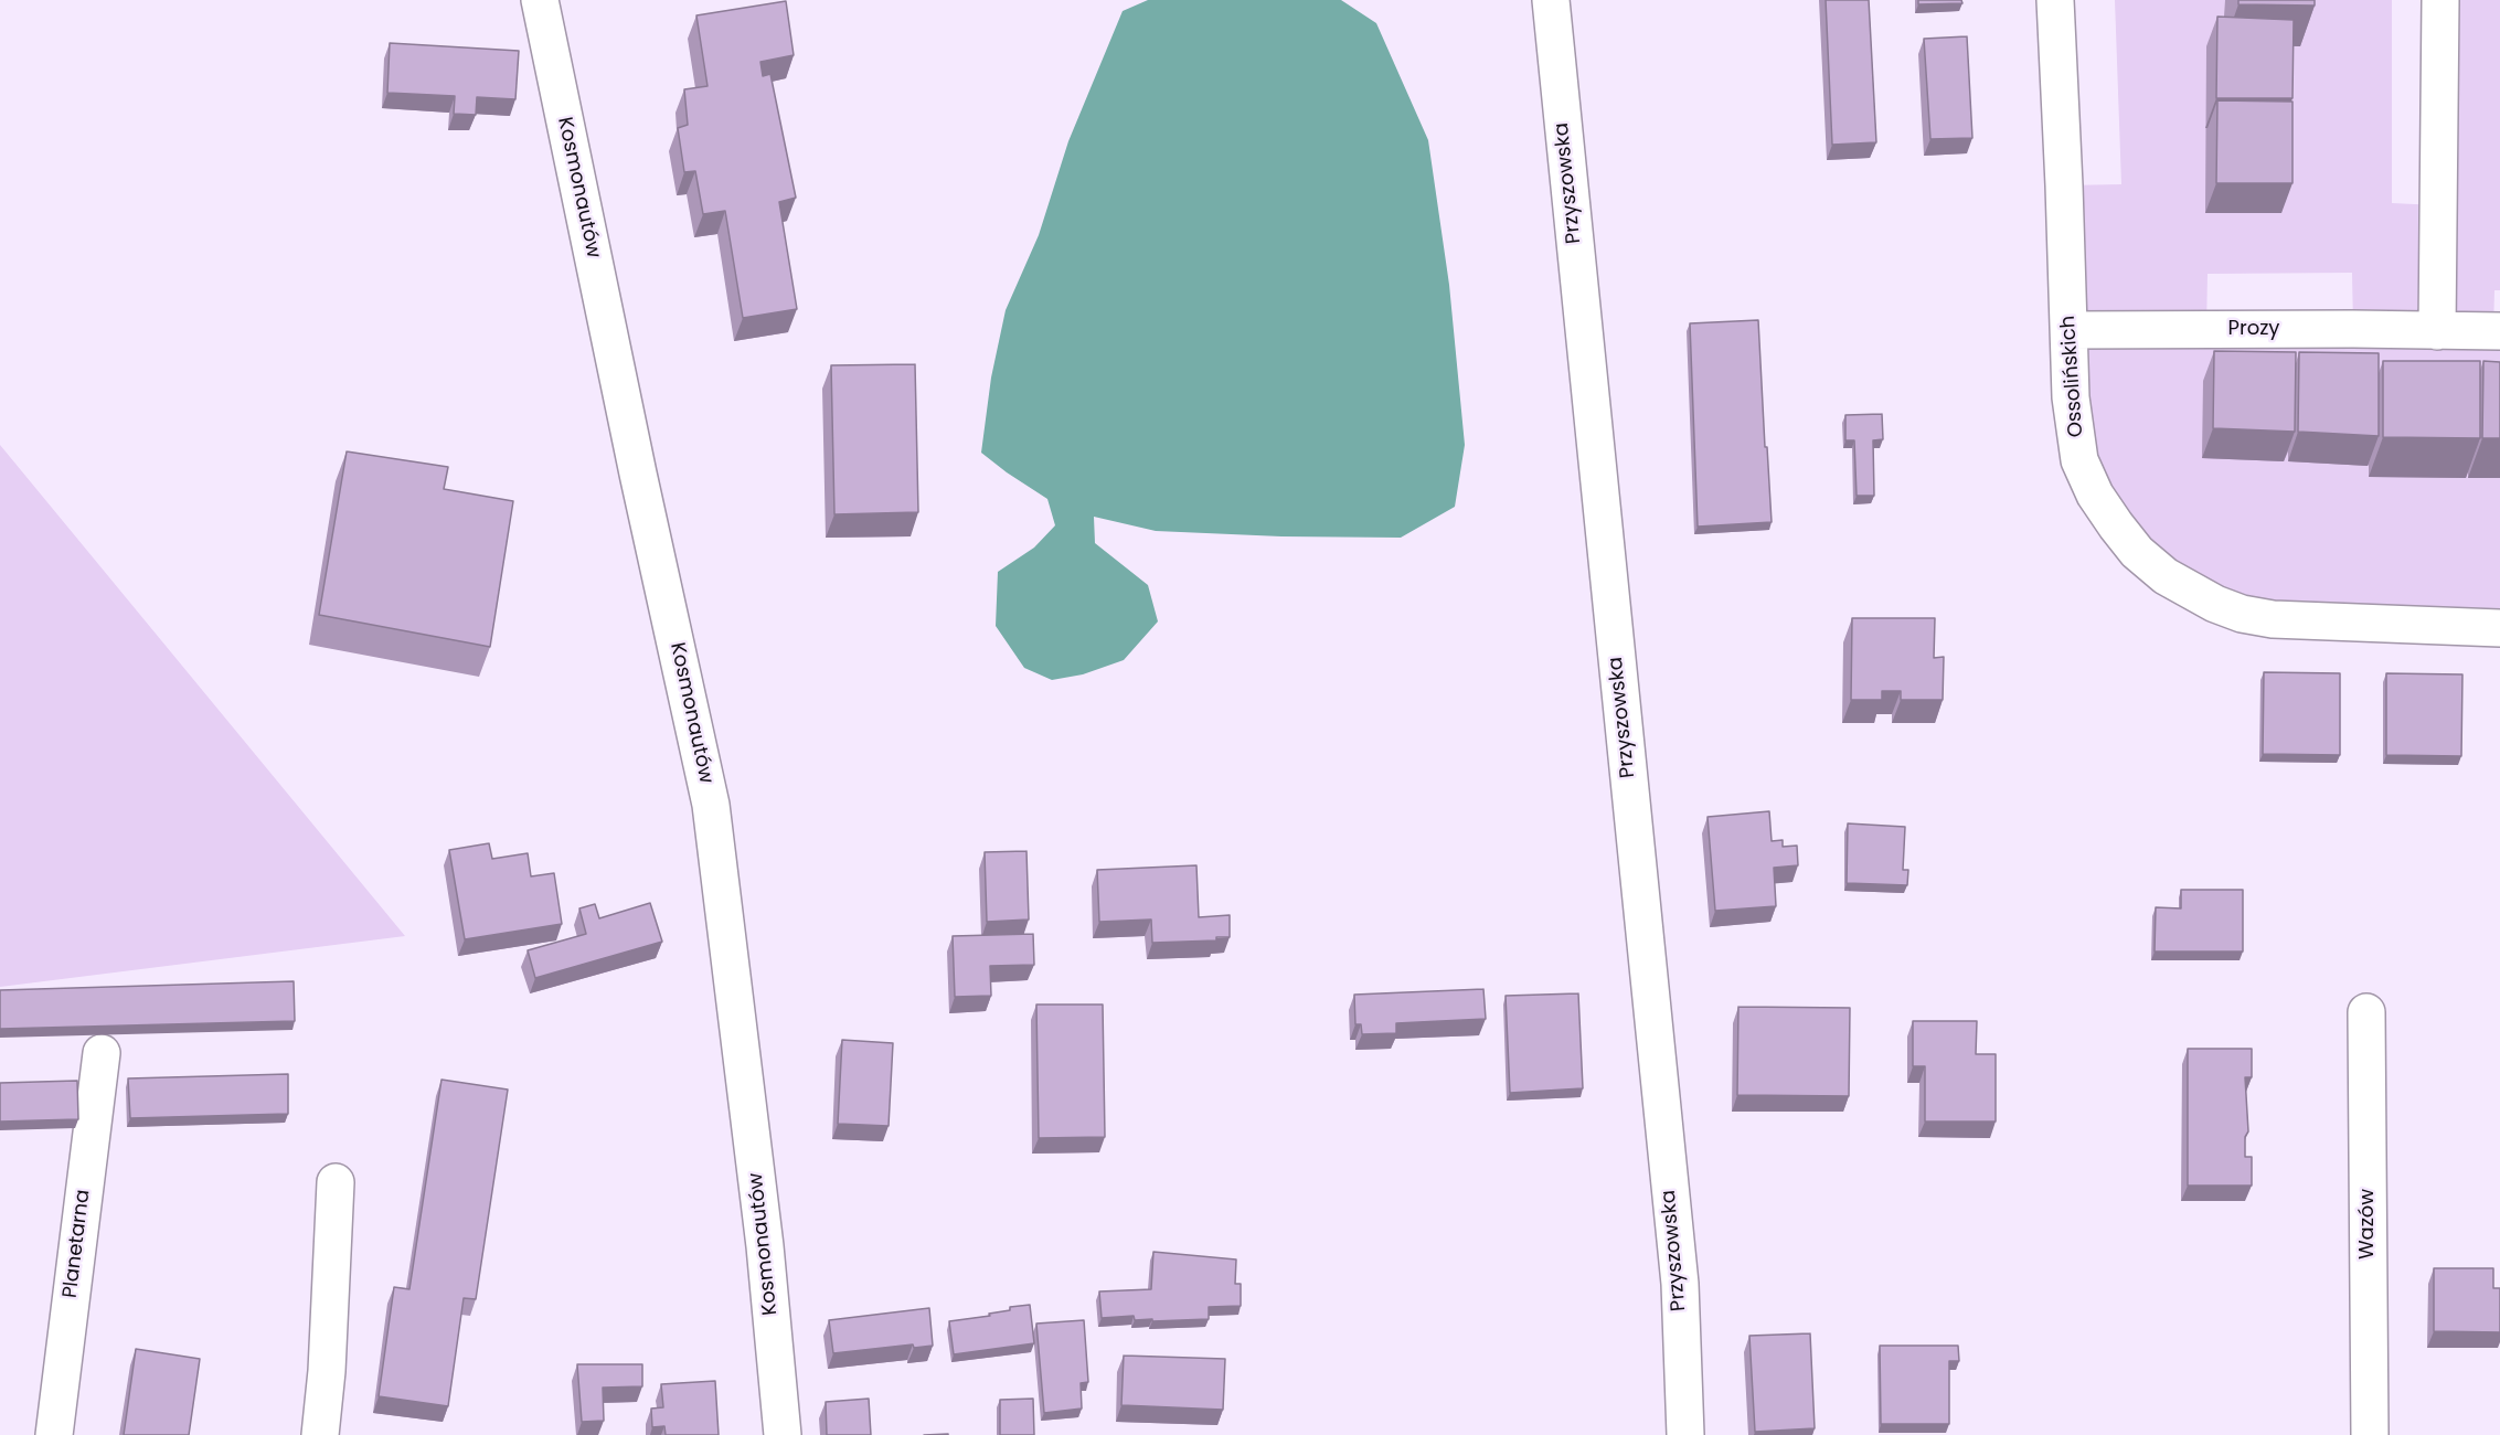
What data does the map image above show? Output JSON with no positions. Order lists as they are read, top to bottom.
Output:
{
  "streets": {
    "street": [
      "Przyszowska",
      "Kosmonautów",
      "Prozy",
      "Ossolińskich",
      "Wazów",
      "Planetarna"
    ]
  },
  "crossings": [
    ["Prozy", "Ossolińskich"]
  ]
}
